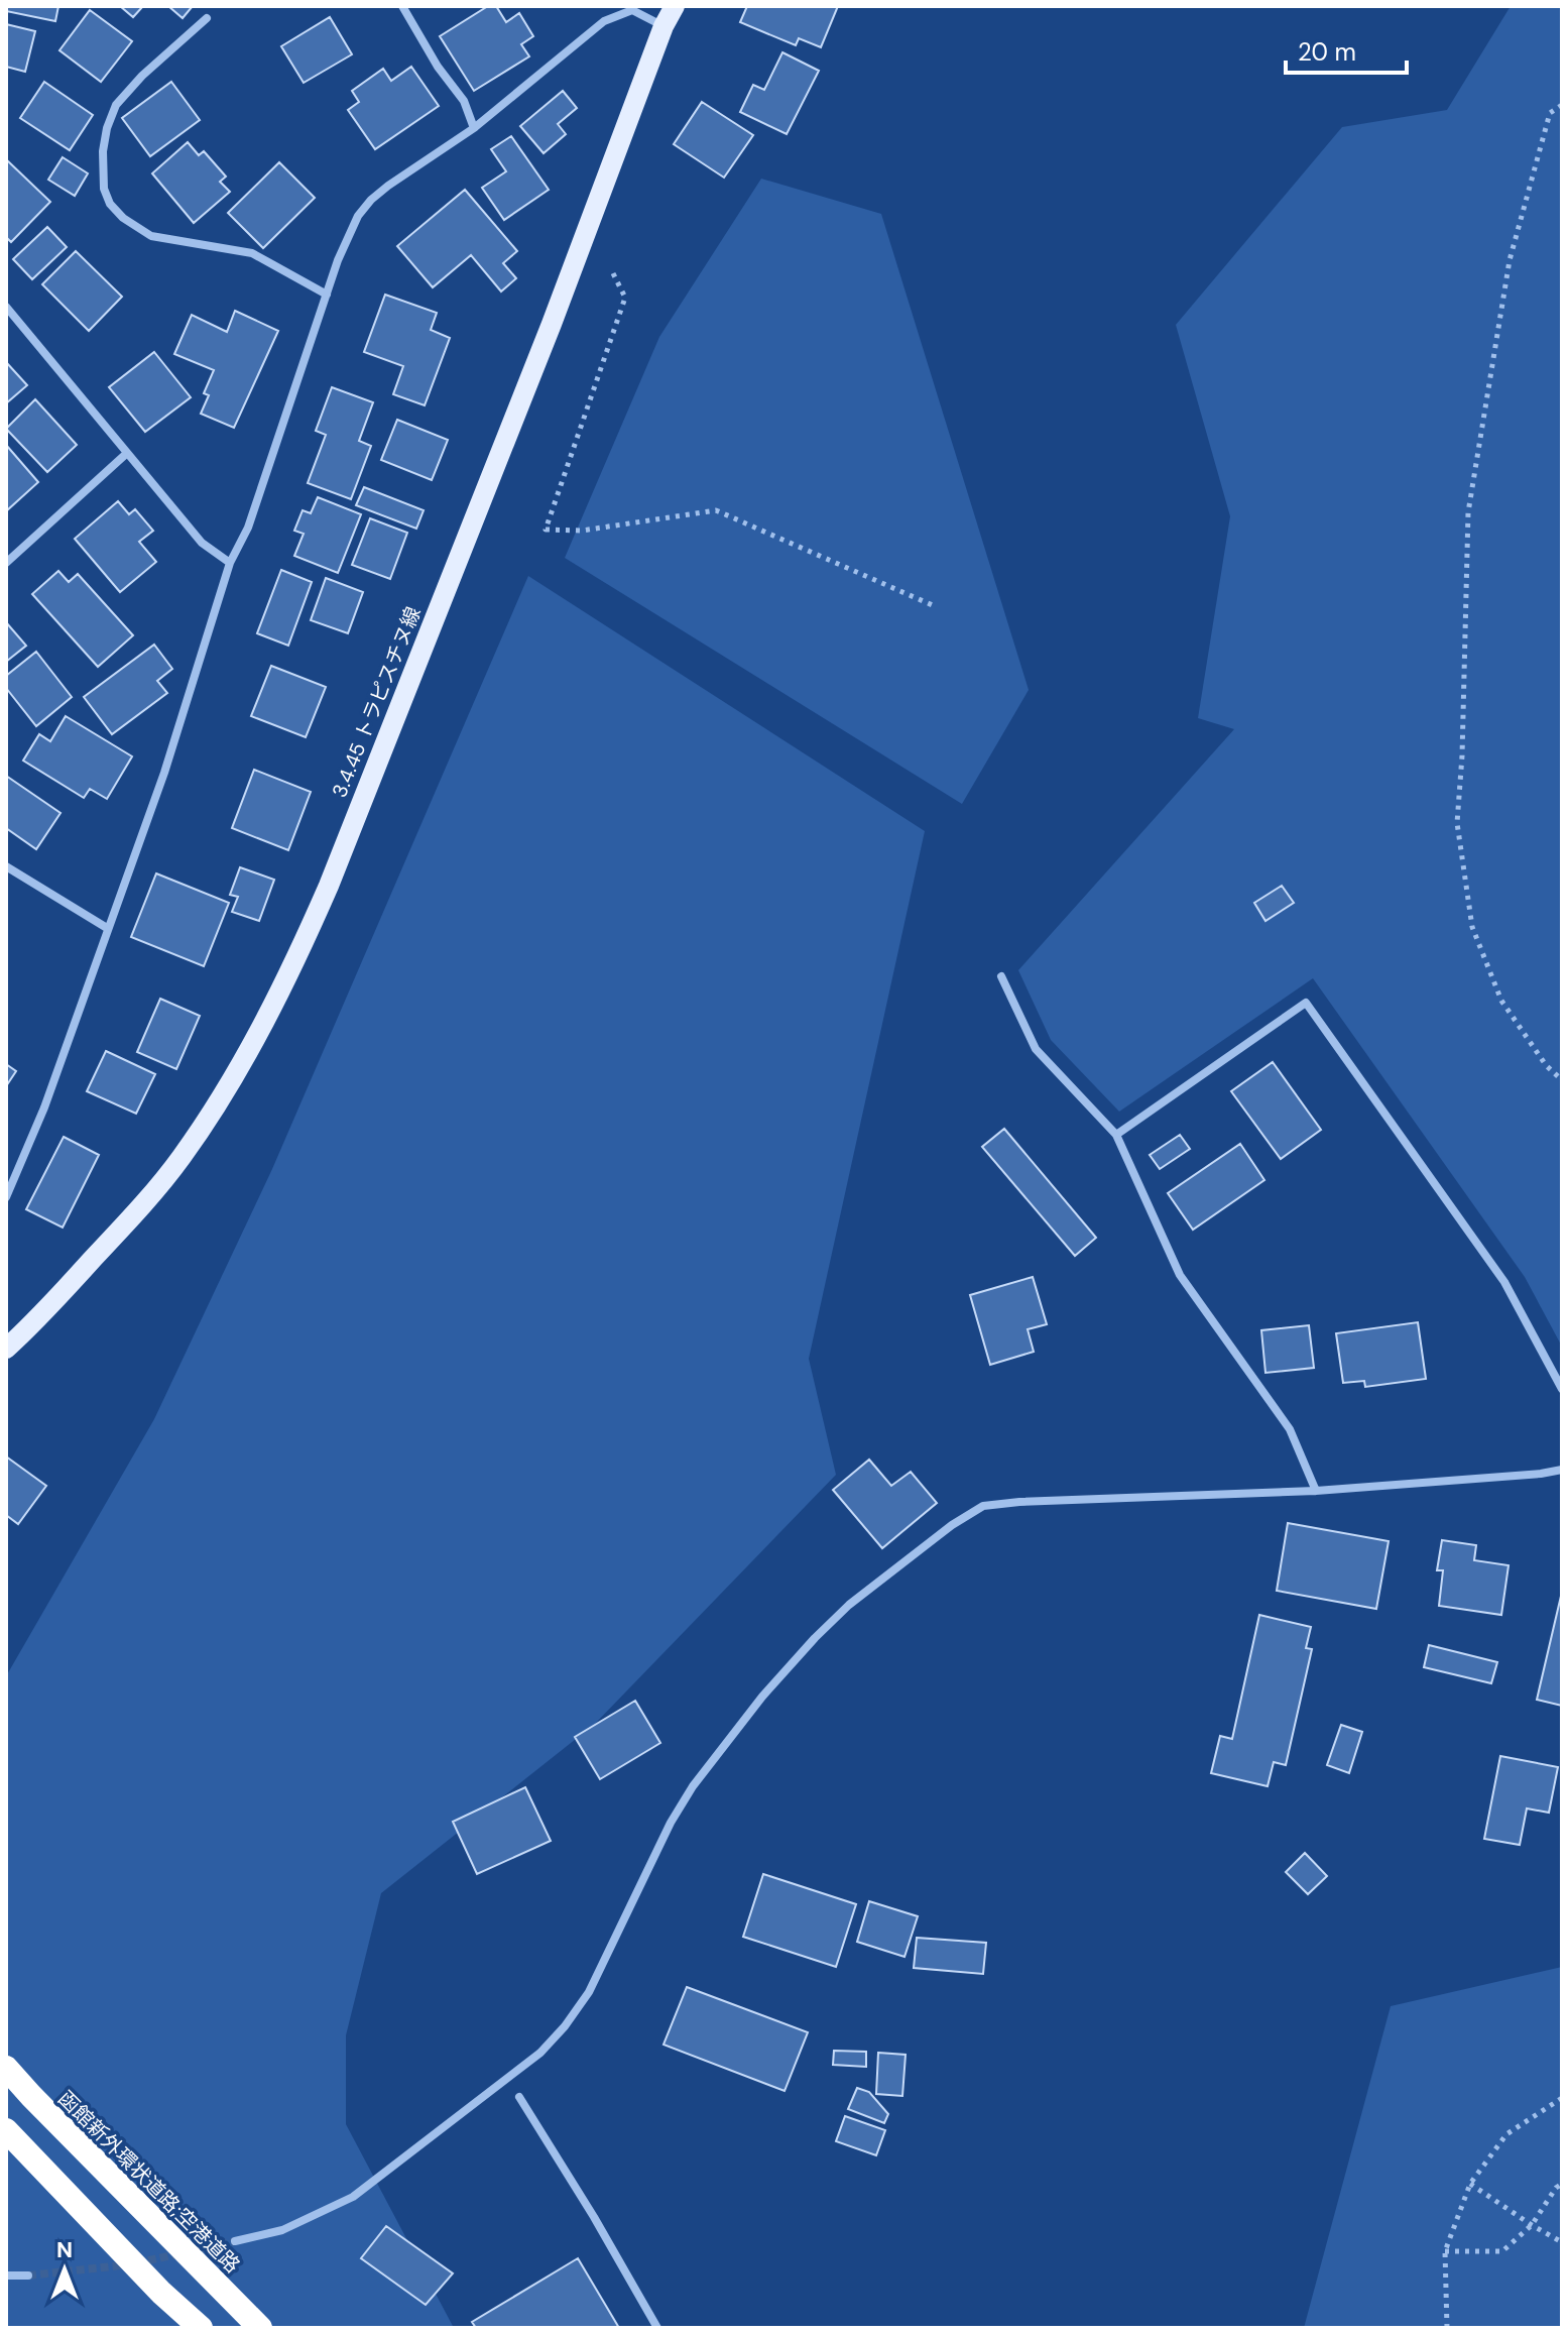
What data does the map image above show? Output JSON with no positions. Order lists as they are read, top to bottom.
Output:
{
  "streets": {
    "highway": ["函館新外環状道路;空港道路"],
    "main road": ["3.4.45 トラピスチヌ線"]
  },
  "scale_bar": "20 m",
  "north": "top"
}
